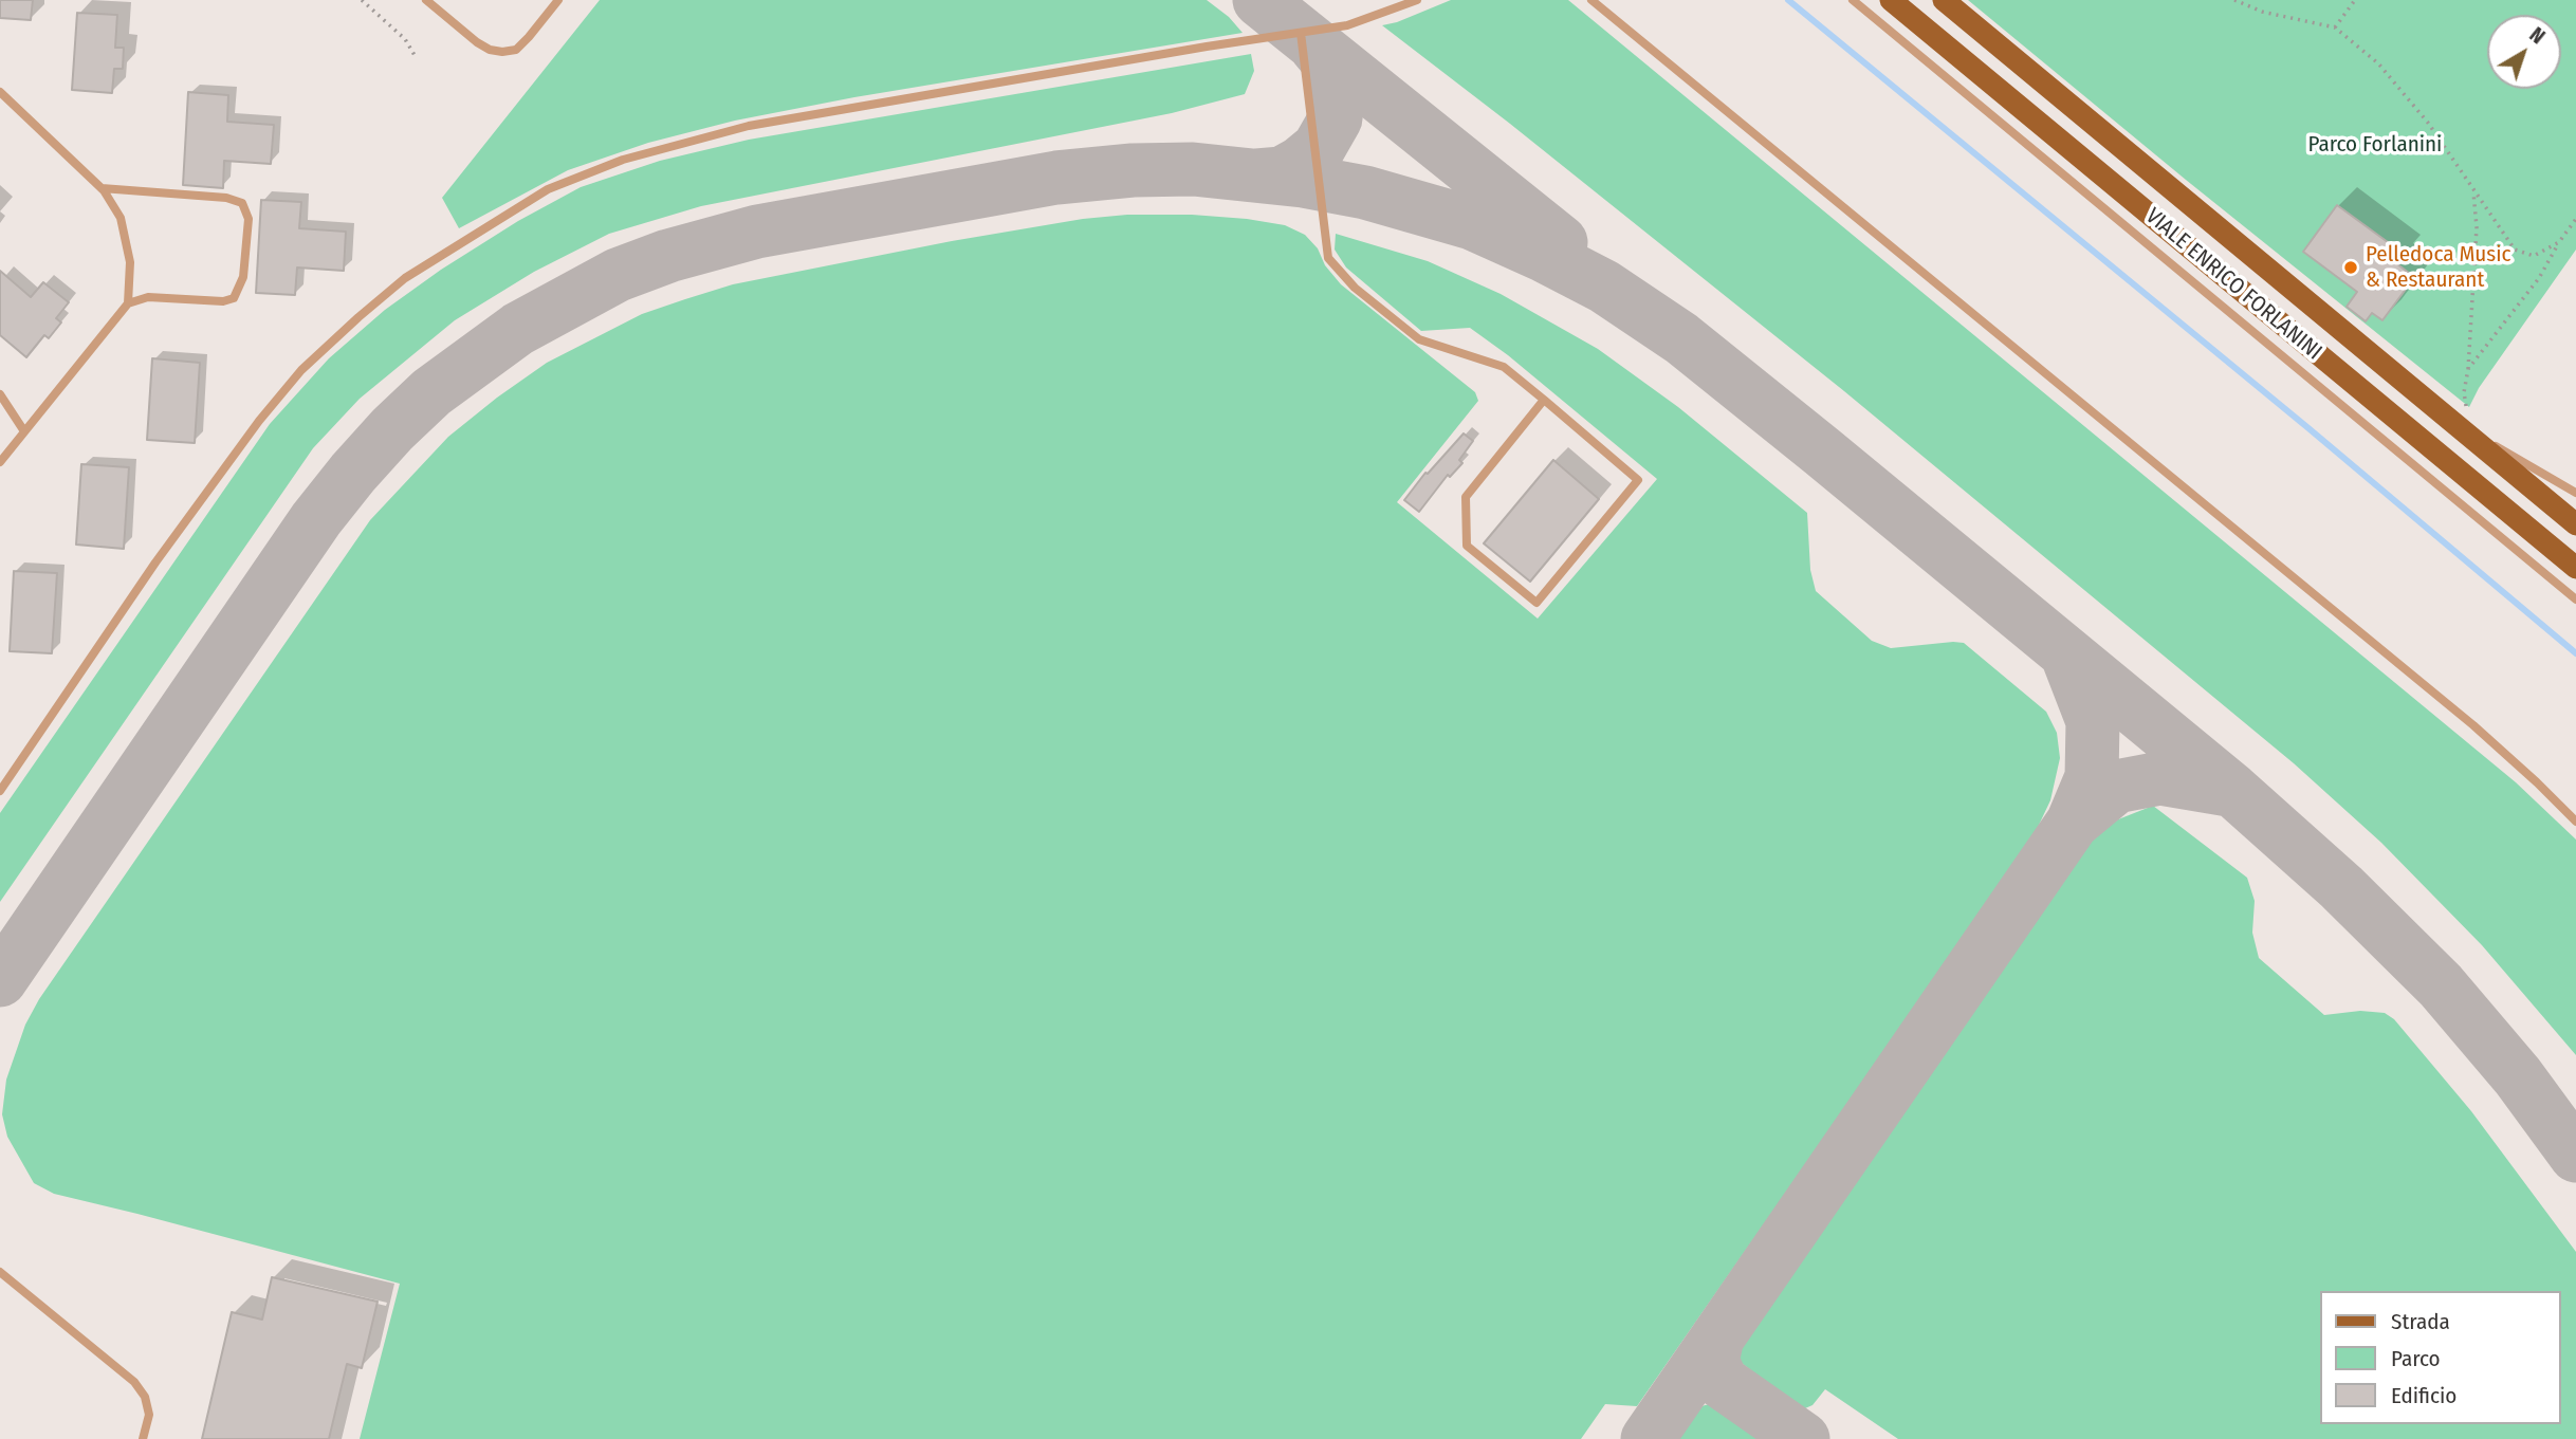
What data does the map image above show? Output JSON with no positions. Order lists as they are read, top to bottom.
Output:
{
  "streets": {
    "main road": ["VIALE ENRICO FORLANINI"]
  },
  "parks": ["Parco Forlanini"],
  "places": ["Pelledoca Music & Restaurant"],
  "legend": ["Strada", "Parco", "Edificio"],
  "north": "top right"
}
